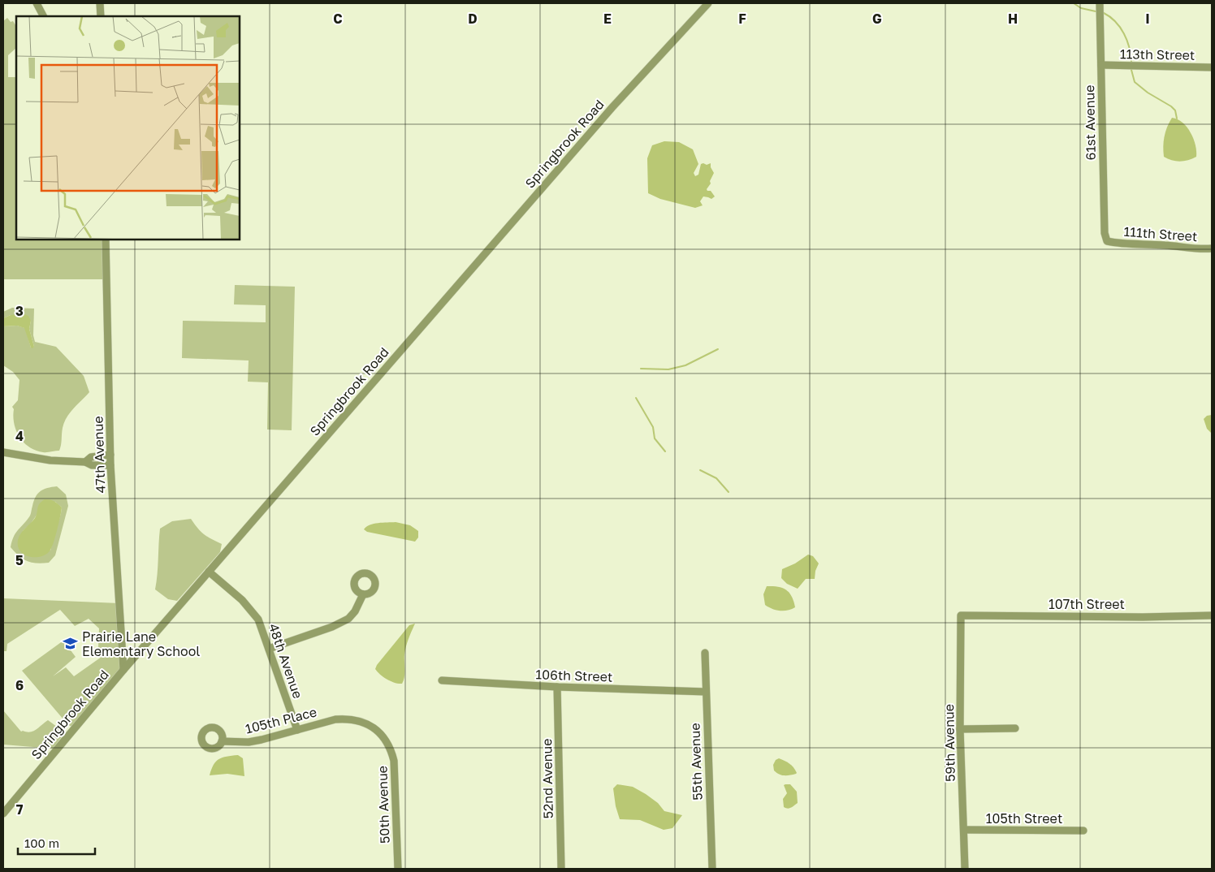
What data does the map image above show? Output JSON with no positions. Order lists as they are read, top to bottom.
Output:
{
  "streets": {
    "street": [
      "113th Street",
      "61st Avenue",
      "Springbrook Road",
      "111th Street",
      "47th Avenue",
      "107th Street",
      "48th Avenue",
      "106th Street",
      "105th Place",
      "59th Avenue",
      "55th Avenue",
      "52nd Avenue",
      "50th Avenue",
      "105th Street"
    ]
  },
  "crossings": [
    ["113th Street", "61st Avenue"],
    ["61st Avenue", "111th Street"],
    ["Springbrook Road", "47th Avenue"],
    ["Springbrook Road", "48th Avenue"],
    ["107th Street", "59th Avenue"],
    ["48th Avenue", "105th Place"],
    ["106th Street", "55th Avenue"],
    ["106th Street", "52nd Avenue"],
    ["105th Place", "50th Avenue"],
    ["59th Avenue", "105th Street"]
  ],
  "places": {
    "school or university": ["Prairie Lane Elementary School"]
  },
  "scale_bar": "100 m",
  "grid": {
    "columns": [
      "C",
      "D",
      "E",
      "F",
      "G",
      "H",
      "I"
    ],
    "rows": [
      "3",
      "4",
      "5",
      "6",
      "7"
    ]
  }
}
